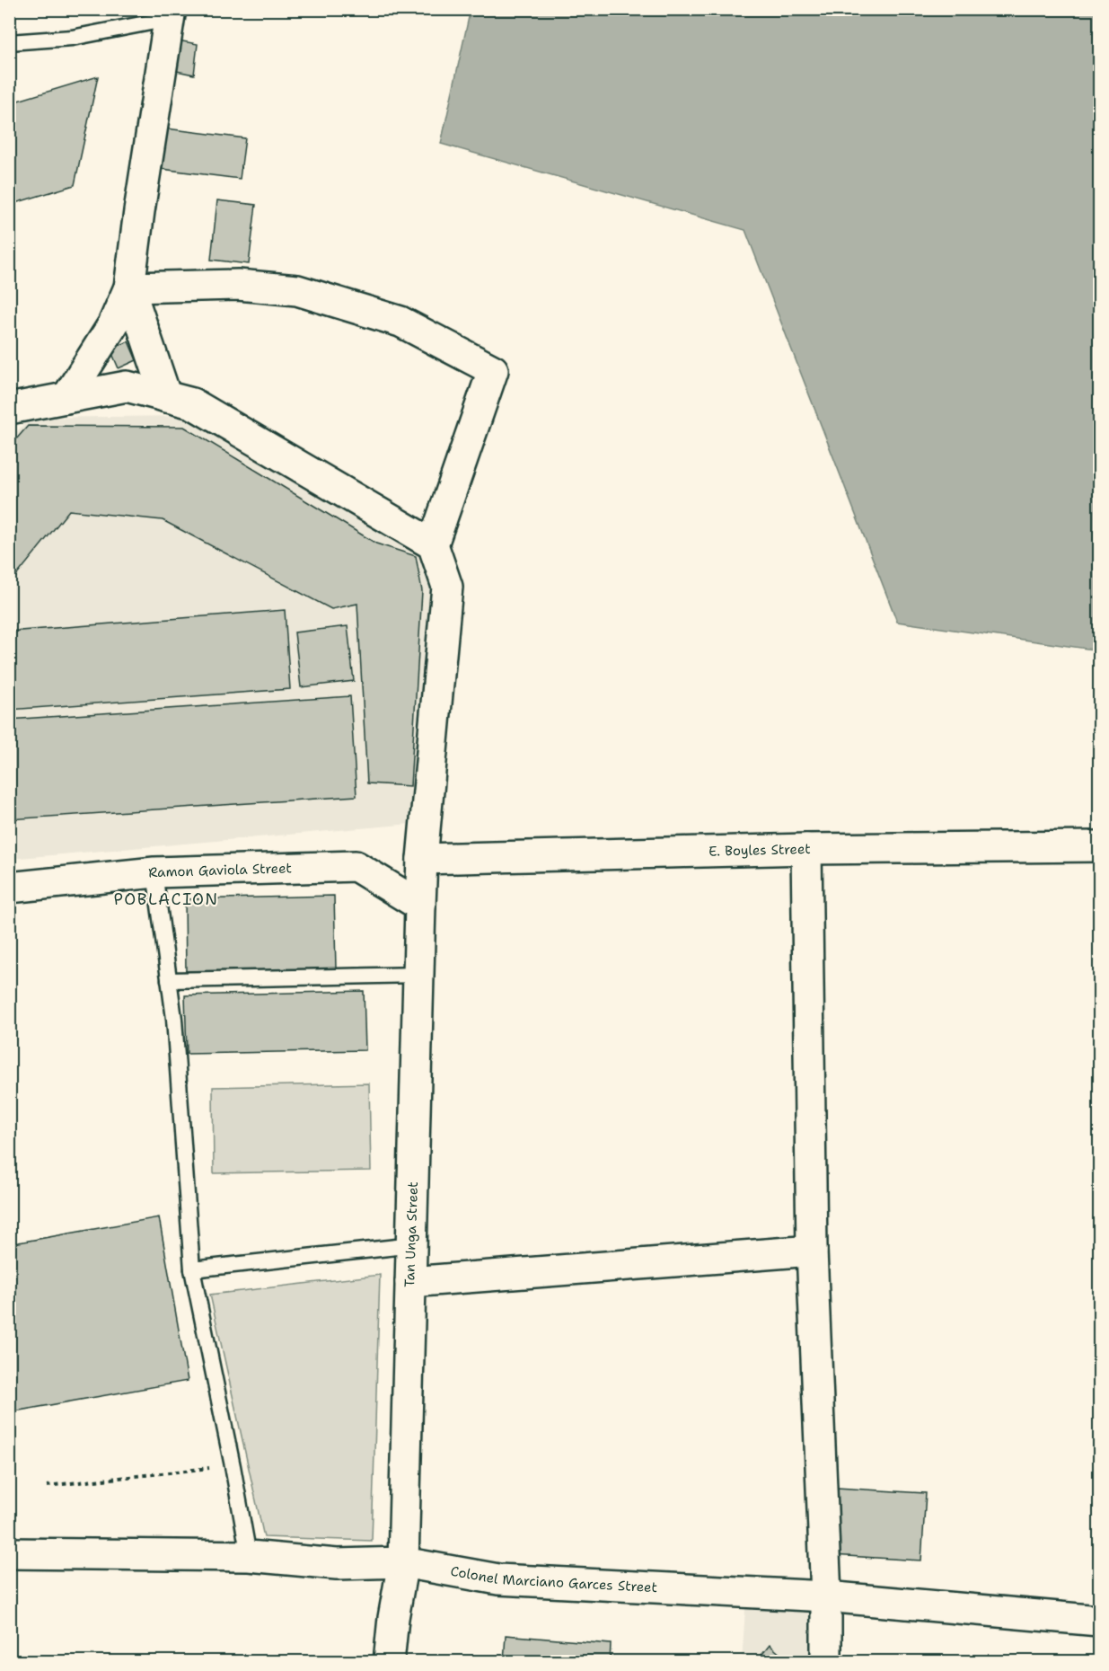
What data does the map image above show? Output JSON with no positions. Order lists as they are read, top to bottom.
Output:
{
  "streets": {
    "street": [
      "E. Boyles Street",
      "Ramon Gaviola Street",
      "Tan Unga Street",
      "Colonel Marciano Garces Street"
    ]
  },
  "crossings": [
    ["E. Boyles Street", "Tan Unga Street"],
    ["Ramon Gaviola Street", "Tan Unga Street"],
    ["Tan Unga Street", "Colonel Marciano Garces Street"]
  ],
  "districts": ["POBLACION"]
}
